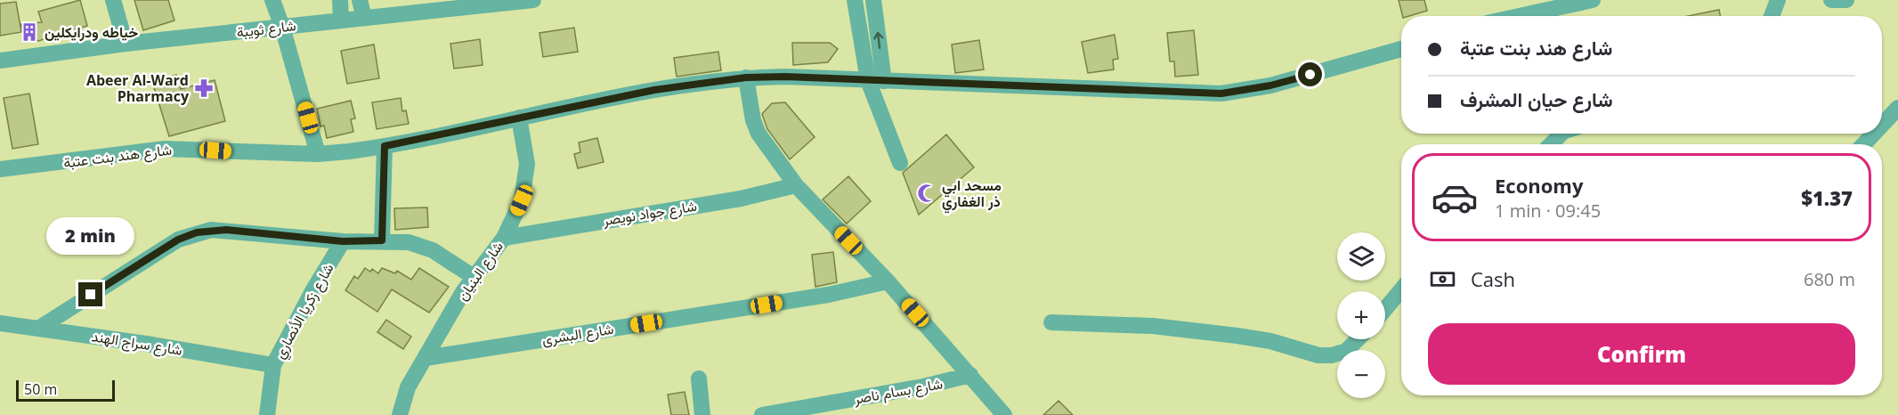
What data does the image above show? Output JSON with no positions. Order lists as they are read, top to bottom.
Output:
{
  "streets": {
    "street": [
      "شارع ثويبة",
      "شارع هند بنت عتبة",
      "شارع جواد نويصر",
      "شارع البنيان",
      "شارع زكريا الأنصاري",
      "شارع البشرى",
      "شارع سراج الهند",
      "شارع بسام ناصر"
    ]
  },
  "crossings": [
    ["شارع هند بنت عتبة", "شارع البنيان"],
    ["شارع جواد نويصر", "شارع البنيان"],
    ["شارع البنيان", "شارع البشرى"],
    ["شارع زكريا الأنصاري", "شارع سراج الهند"]
  ],
  "places": {
    "building": ["خياطه ودرايكلين"],
    "pharmacy": ["Abeer Al-Ward Pharmacy"],
    "mosque": ["مسحد ابي ذر الغفاري"]
  },
  "scale_bar": "50 m",
  "page": {
    "banner": ["شارع هند بنت عتبة", "شارع حيان المشرف"],
    "list": [
      {
        "name": "Economy",
        "note": "1 min · 09:45",
        "value": "$1.37"
      }
    ],
    "bubble": "2 min",
    "map_buttons": ["+", "−"],
    "pay": ["Cash", "680 m"],
    "buttons": "Confirm",
    "scale": "50 m"
  }
}
